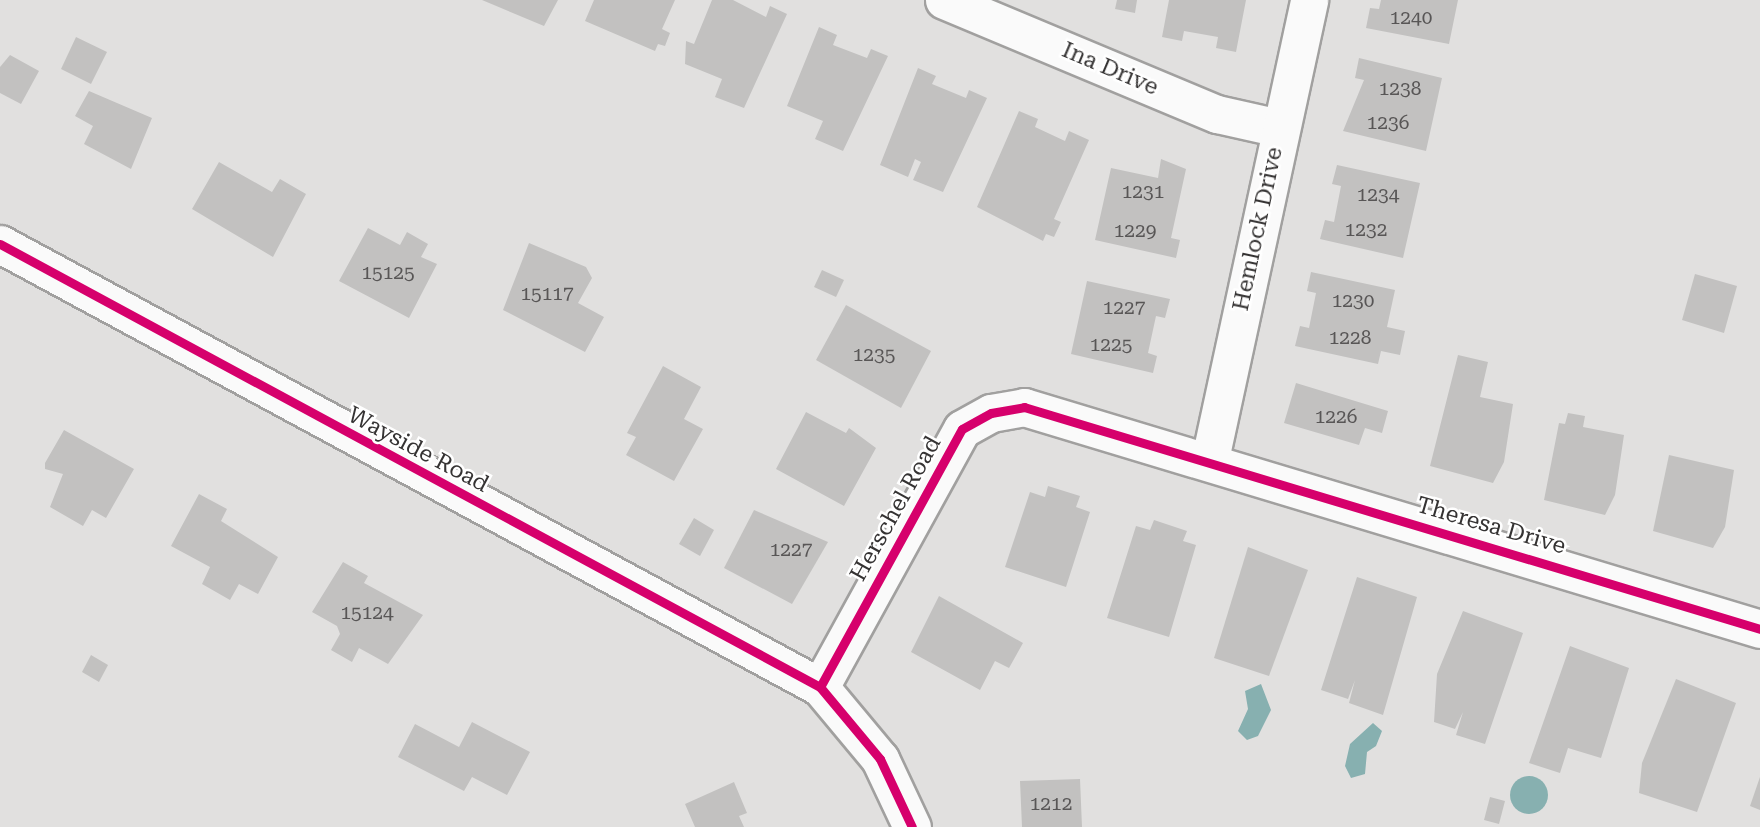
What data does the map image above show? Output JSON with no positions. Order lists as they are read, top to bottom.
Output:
{
  "streets": {
    "street": [
      "Ina Drive",
      "Hemlock Drive",
      "Wayside Road",
      "Herschel Road",
      "Theresa Drive"
    ]
  },
  "crossings": [
    ["Ina Drive", "Hemlock Drive"],
    ["Hemlock Drive", "Herschel Road"],
    ["Hemlock Drive", "Theresa Drive"],
    ["Wayside Road", "Herschel Road"],
    ["Herschel Road", "Theresa Drive"]
  ],
  "house_numbers": [
    "1240",
    "1238",
    "1236",
    "1231",
    "1234",
    "1232",
    "1229",
    "15125",
    "15117",
    "1230",
    "1227",
    "1228",
    "1225",
    "1235",
    "1226",
    "1227",
    "15124",
    "1212"
  ]
}
